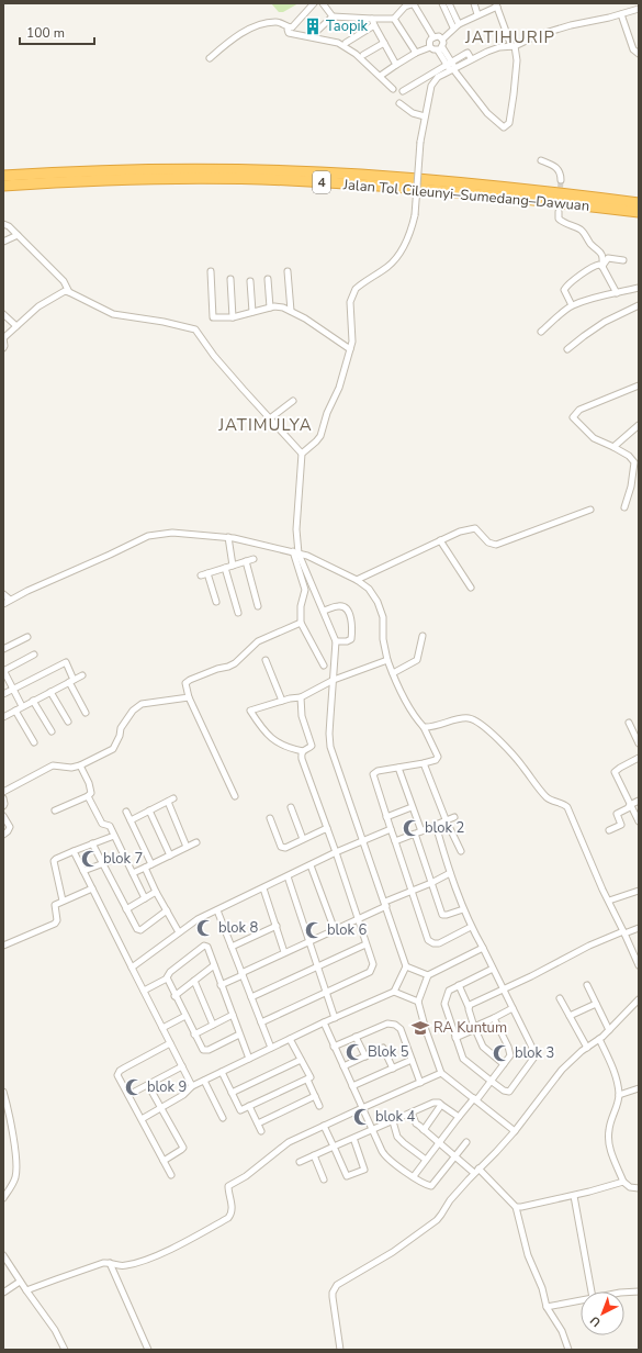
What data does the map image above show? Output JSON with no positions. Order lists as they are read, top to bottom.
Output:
{
  "streets": {
    "highway": ["4", "Jalan Tol Cileunyi–Sumedang–Dawuan"]
  },
  "districts": ["JATIHURIP", "JATIMULYA"],
  "places": {
    "building": ["Taopik"],
    "mosque": [
      "blok 2",
      "blok 7",
      "blok 8",
      "blok 6",
      "Blok 5",
      "blok 3",
      "blok 9",
      "blok 4"
    ],
    "school or university": ["RA Kuntum"]
  },
  "scale_bar": "100 m",
  "north": "bottom left"
}
